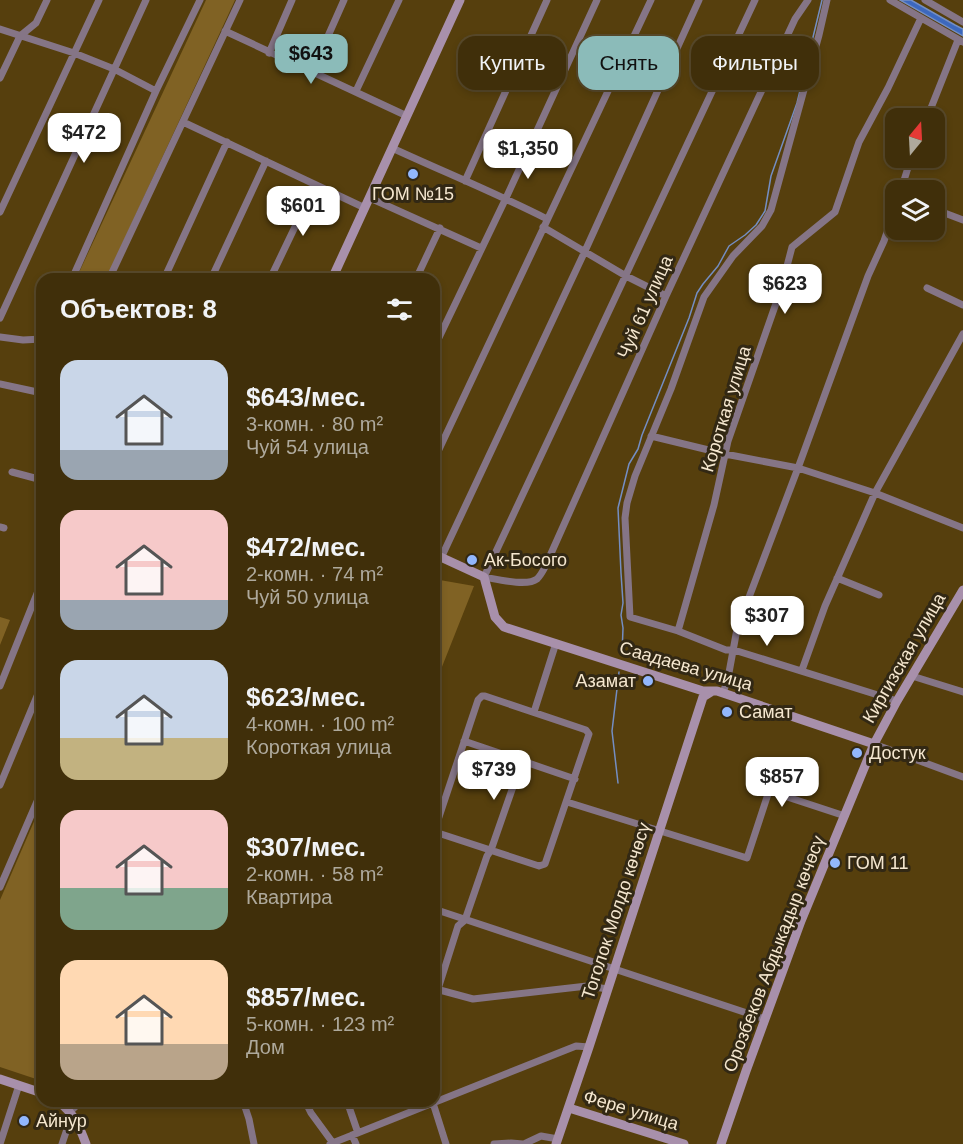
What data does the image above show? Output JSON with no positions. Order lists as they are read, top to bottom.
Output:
{
  "streets": {
    "street": [
      "Чуй 61 улица",
      "Короткая улица",
      "Киргизская улица",
      "Саадаева улица",
      "Тоголок Молдо көчөсү",
      "Орозбеков Абдыкадыр көчөсү",
      "Фере улица"
    ]
  },
  "crossings": [
    ["Чуй 61 улица", "Саадаева улица"],
    ["Киргизская улица", "Саадаева улица"],
    ["Киргизская улица", "Орозбеков Абдыкадыр көчөсү"],
    ["Саадаева улица", "Тоголок Молдо көчөсү"],
    ["Саадаева улица", "Орозбеков Абдыкадыр көчөсү"],
    ["Тоголок Молдо көчөсү", "Фере улица"]
  ],
  "places": [
    "ГОМ №15",
    "Ак-Босого",
    "Азамат",
    "Самат",
    "Достук",
    "ГОМ 11",
    "Айнур"
  ],
  "north": "top",
  "page": {
    "price": [
      "$643",
      "$472",
      "$1,350",
      "$601",
      "$623",
      "$307",
      "$739",
      "$857"
    ],
    "chip": ["Купить", "Снять", "Фильтры"],
    "heading": "Объектов: 8",
    "list": [
      {
        "name": "$643/мес.",
        "note": "3-комн. · 80 m² · Чуй 54 улица"
      },
      {
        "name": "$472/мес.",
        "note": "2-комн. · 74 m² · Чуй 50 улица"
      },
      {
        "name": "$623/мес.",
        "note": "4-комн. · 100 m² · Короткая улица"
      },
      {
        "name": "$307/мес.",
        "note": "2-комн. · 58 m² · Квартира"
      },
      {
        "name": "$857/мес.",
        "note": "5-комн. · 123 m² · Дом"
      }
    ]
  }
}
